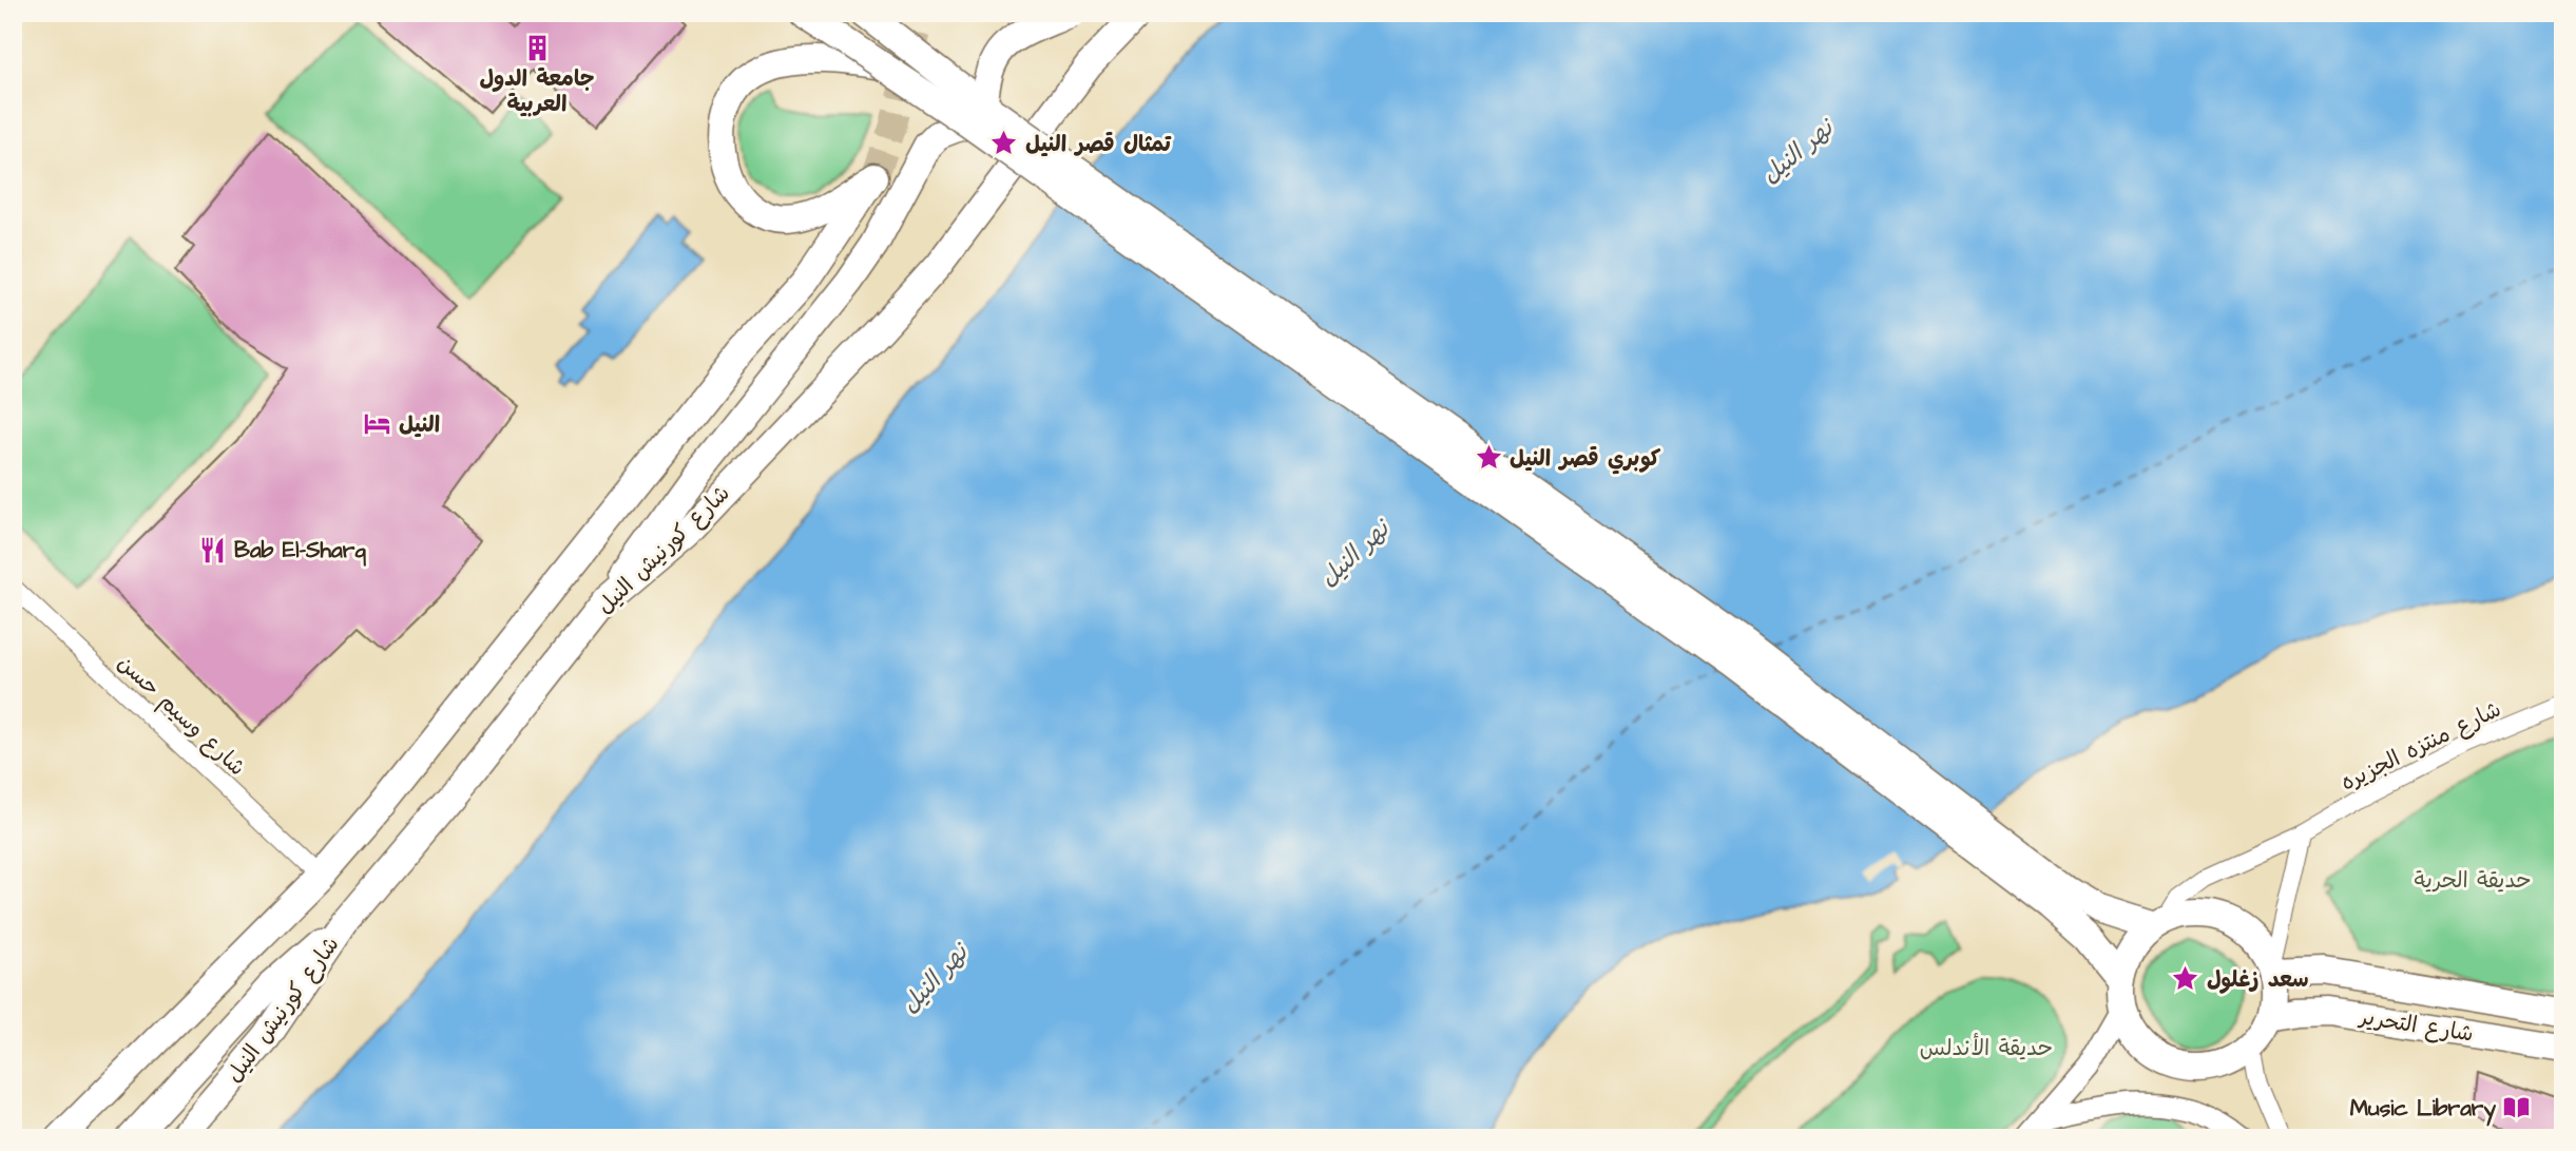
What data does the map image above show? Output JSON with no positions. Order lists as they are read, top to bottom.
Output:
{
  "streets": {
    "main road": ["شارع كورنيش النيل", "شارع التحرير"],
    "street": ["شارع وسيم حسن", "شارع منتزه الجزيره"]
  },
  "crossings": [
    ["شارع منتزه الجزيره", "شارع التحرير"]
  ],
  "water": ["نهر النيل"],
  "parks": ["حديقة الحرية", "حديقة الأندلس"],
  "places": {
    "building": ["جامعة الدول العربية"],
    "place": ["تمثال قصر النيل", "كوبري قصر النيل", "سعد زغلول"],
    "hotel": ["النيل"],
    "restaurant": ["Bab El-Sharq"],
    "library": ["Music Library"]
  }
}
